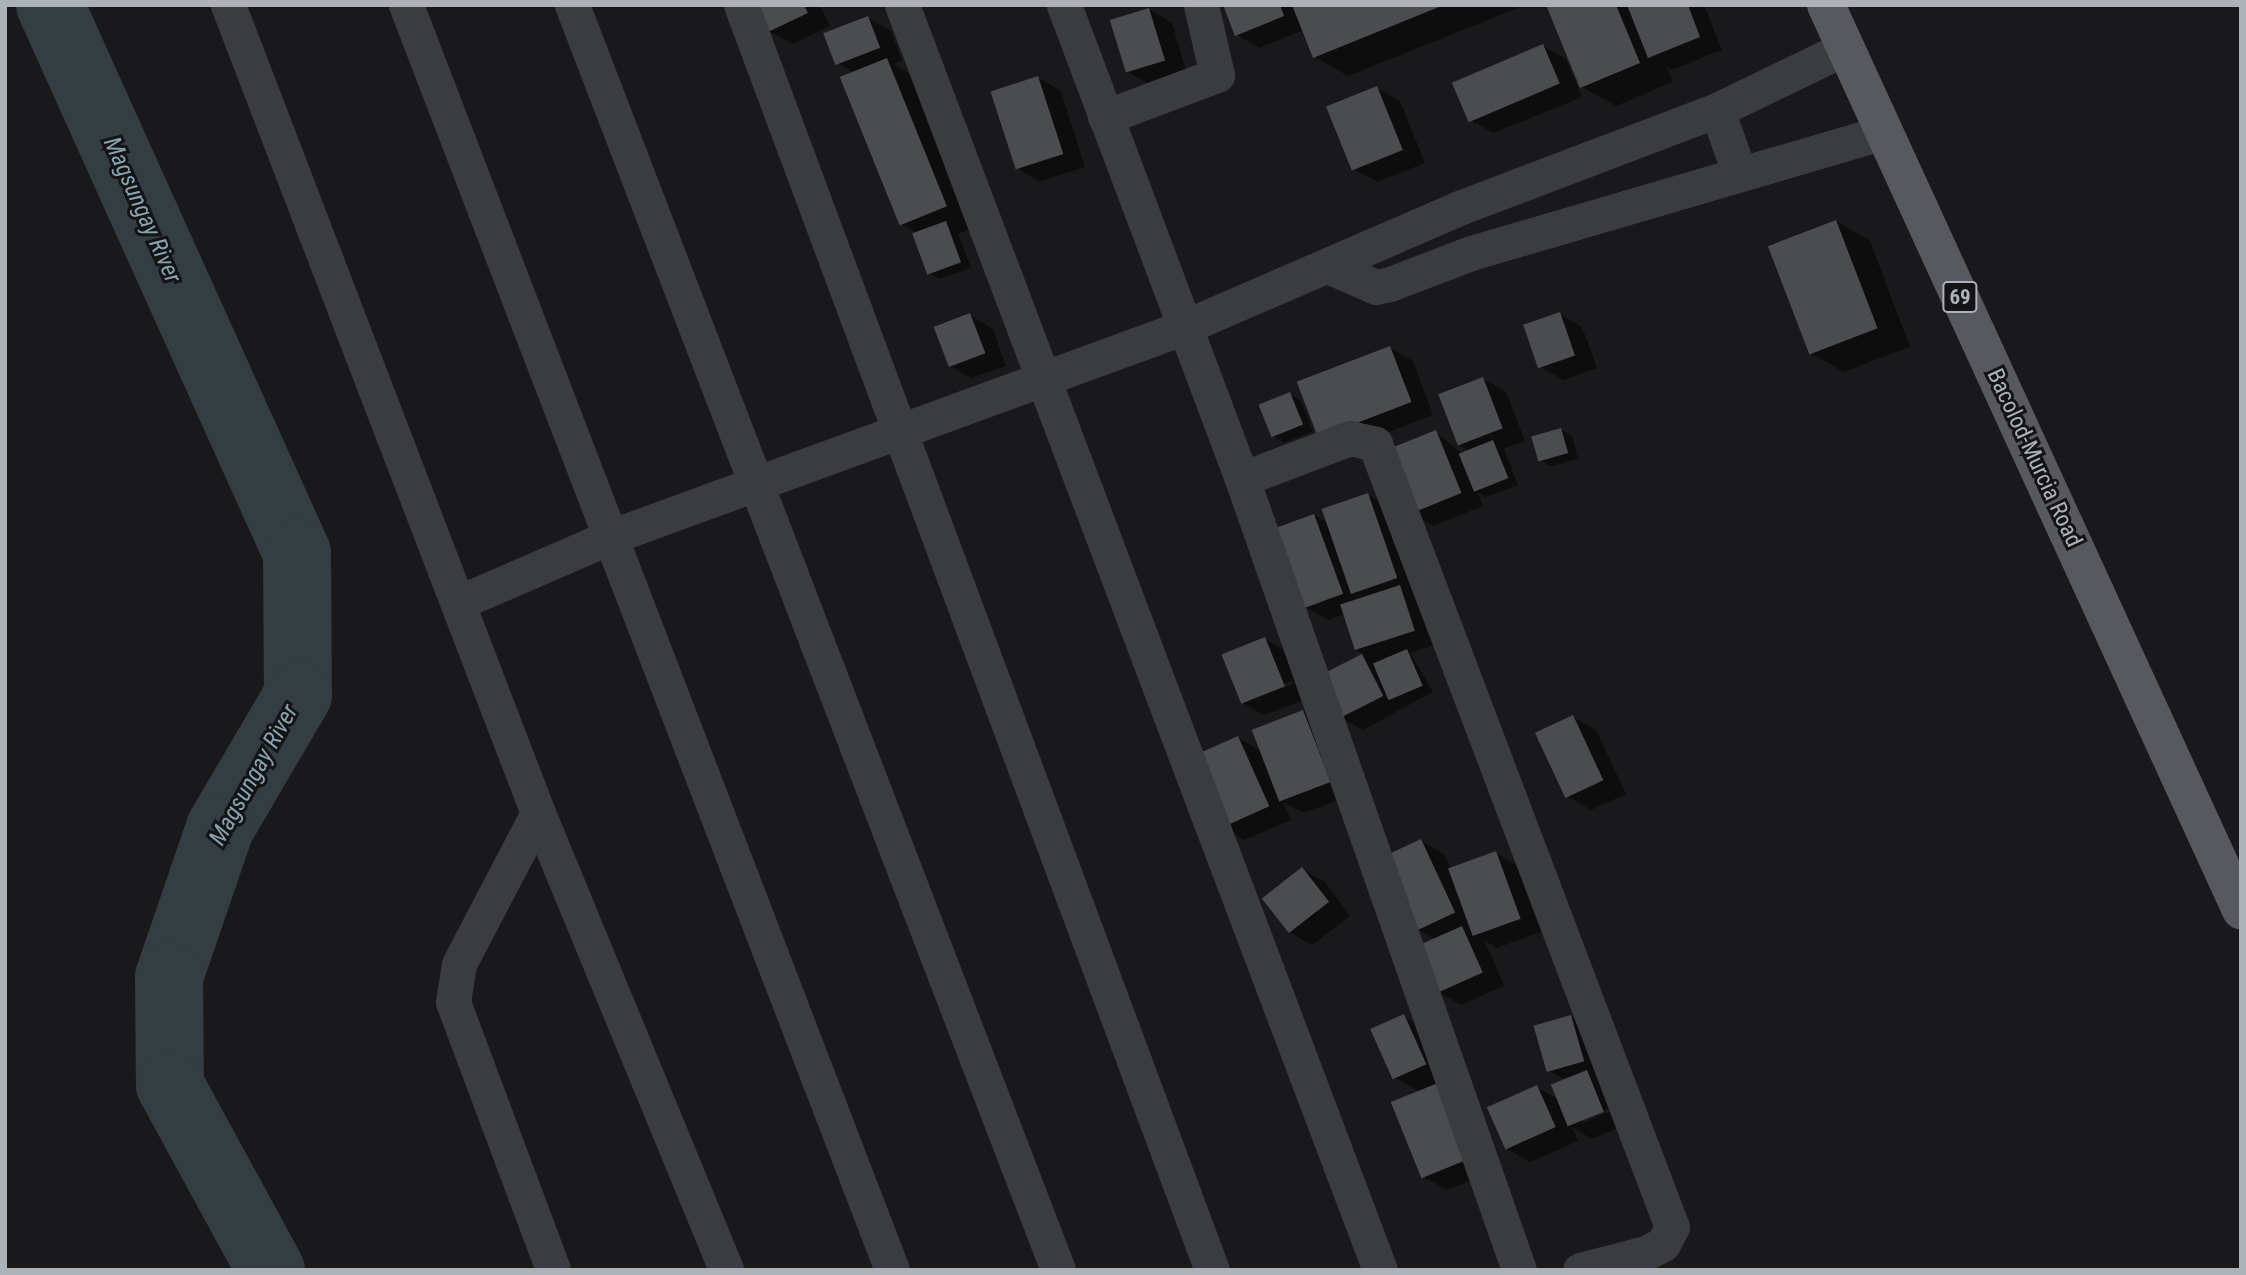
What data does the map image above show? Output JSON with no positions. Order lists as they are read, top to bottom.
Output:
{
  "streets": {
    "main road": ["69", "Bacolod-Murcia Road"]
  },
  "water": ["Magsungay River"]
}
